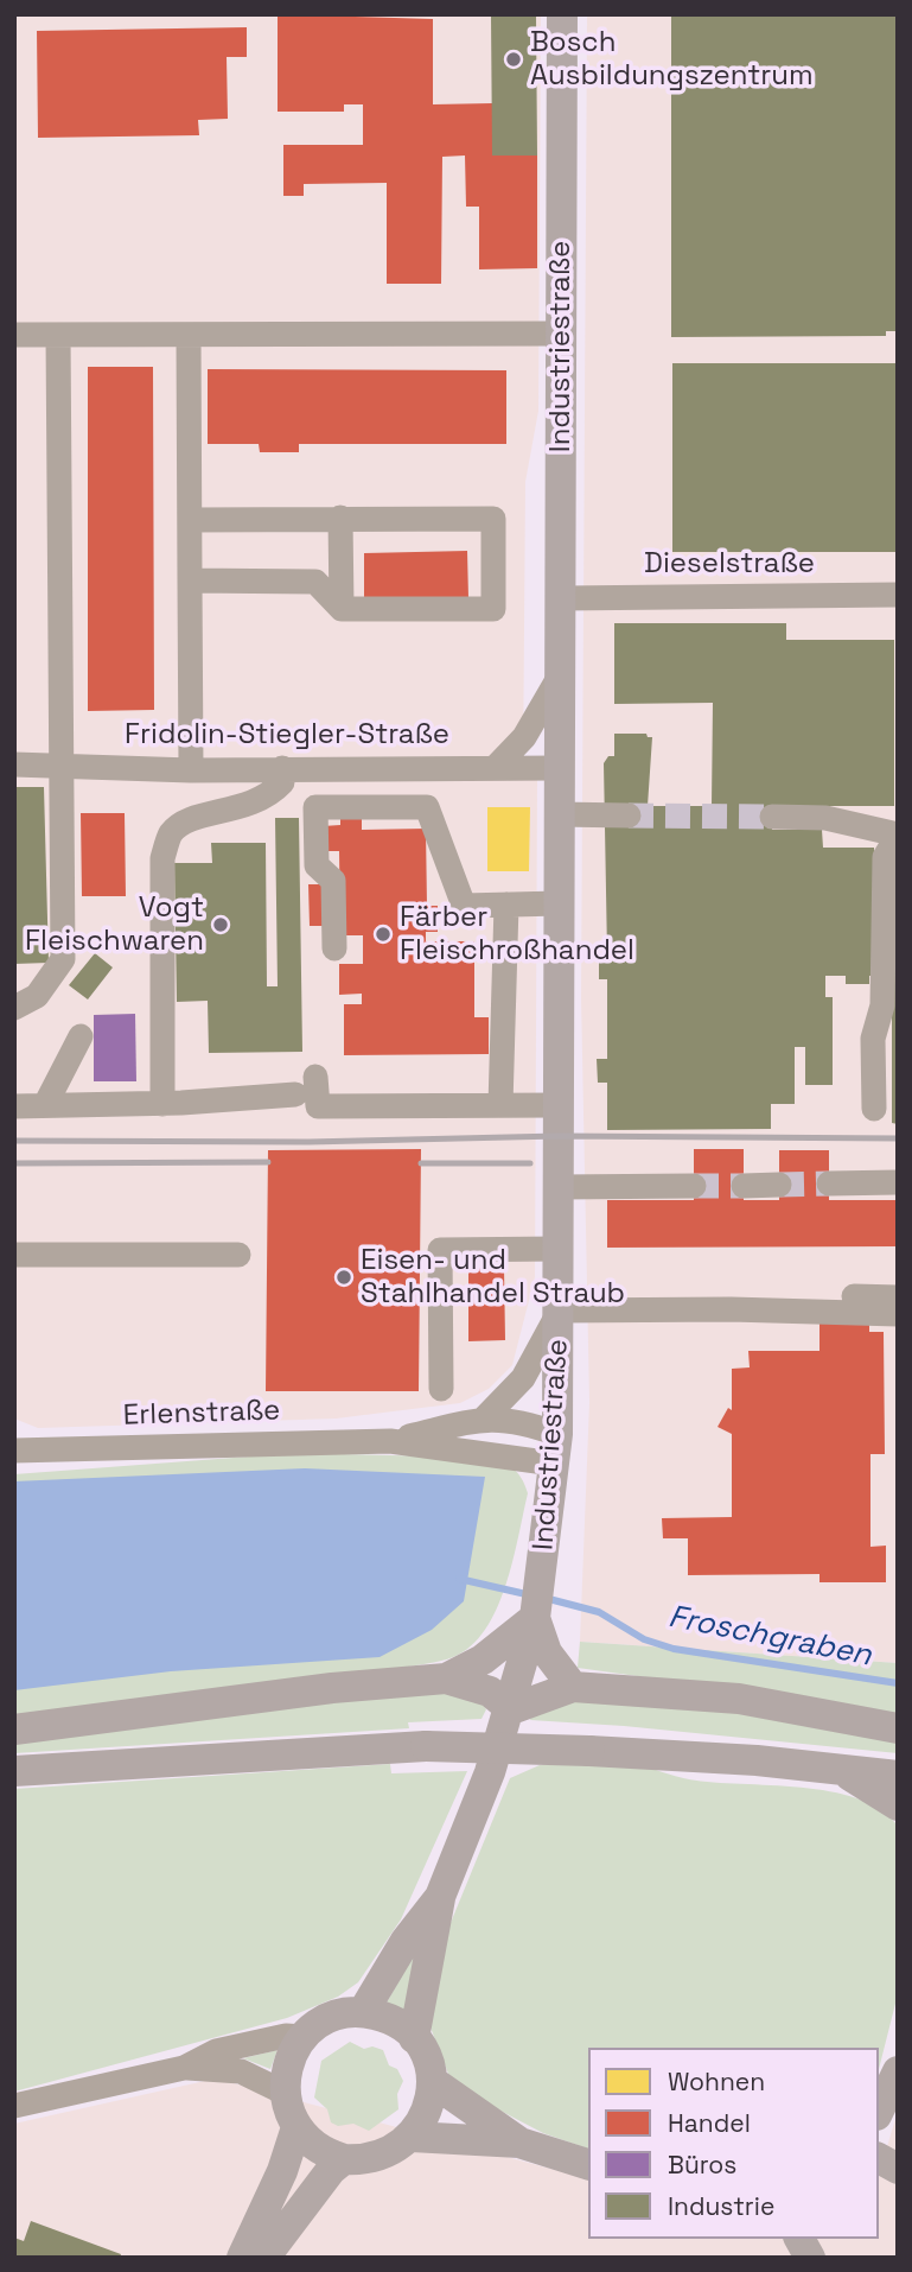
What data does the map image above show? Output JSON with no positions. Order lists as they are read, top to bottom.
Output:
{
  "streets": {
    "main road": ["Industriestraße"],
    "street": ["Dieselstraße", "Fridolin-Stiegler-Straße", "Erlenstraße"]
  },
  "crossings": [
    ["Industriestraße", "Dieselstraße"],
    ["Industriestraße", "Fridolin-Stiegler-Straße"],
    ["Industriestraße", "Erlenstraße"]
  ],
  "water": ["Froschgraben"],
  "places": [
    "Bosch Ausbildungszentrum",
    "Vogt Fleischwaren",
    "Färber Fleischroßhandel",
    "Eisen- und Stahlhandel Straub"
  ],
  "legend": [
    "Wohnen",
    "Handel",
    "Büros",
    "Industrie"
  ]
}
